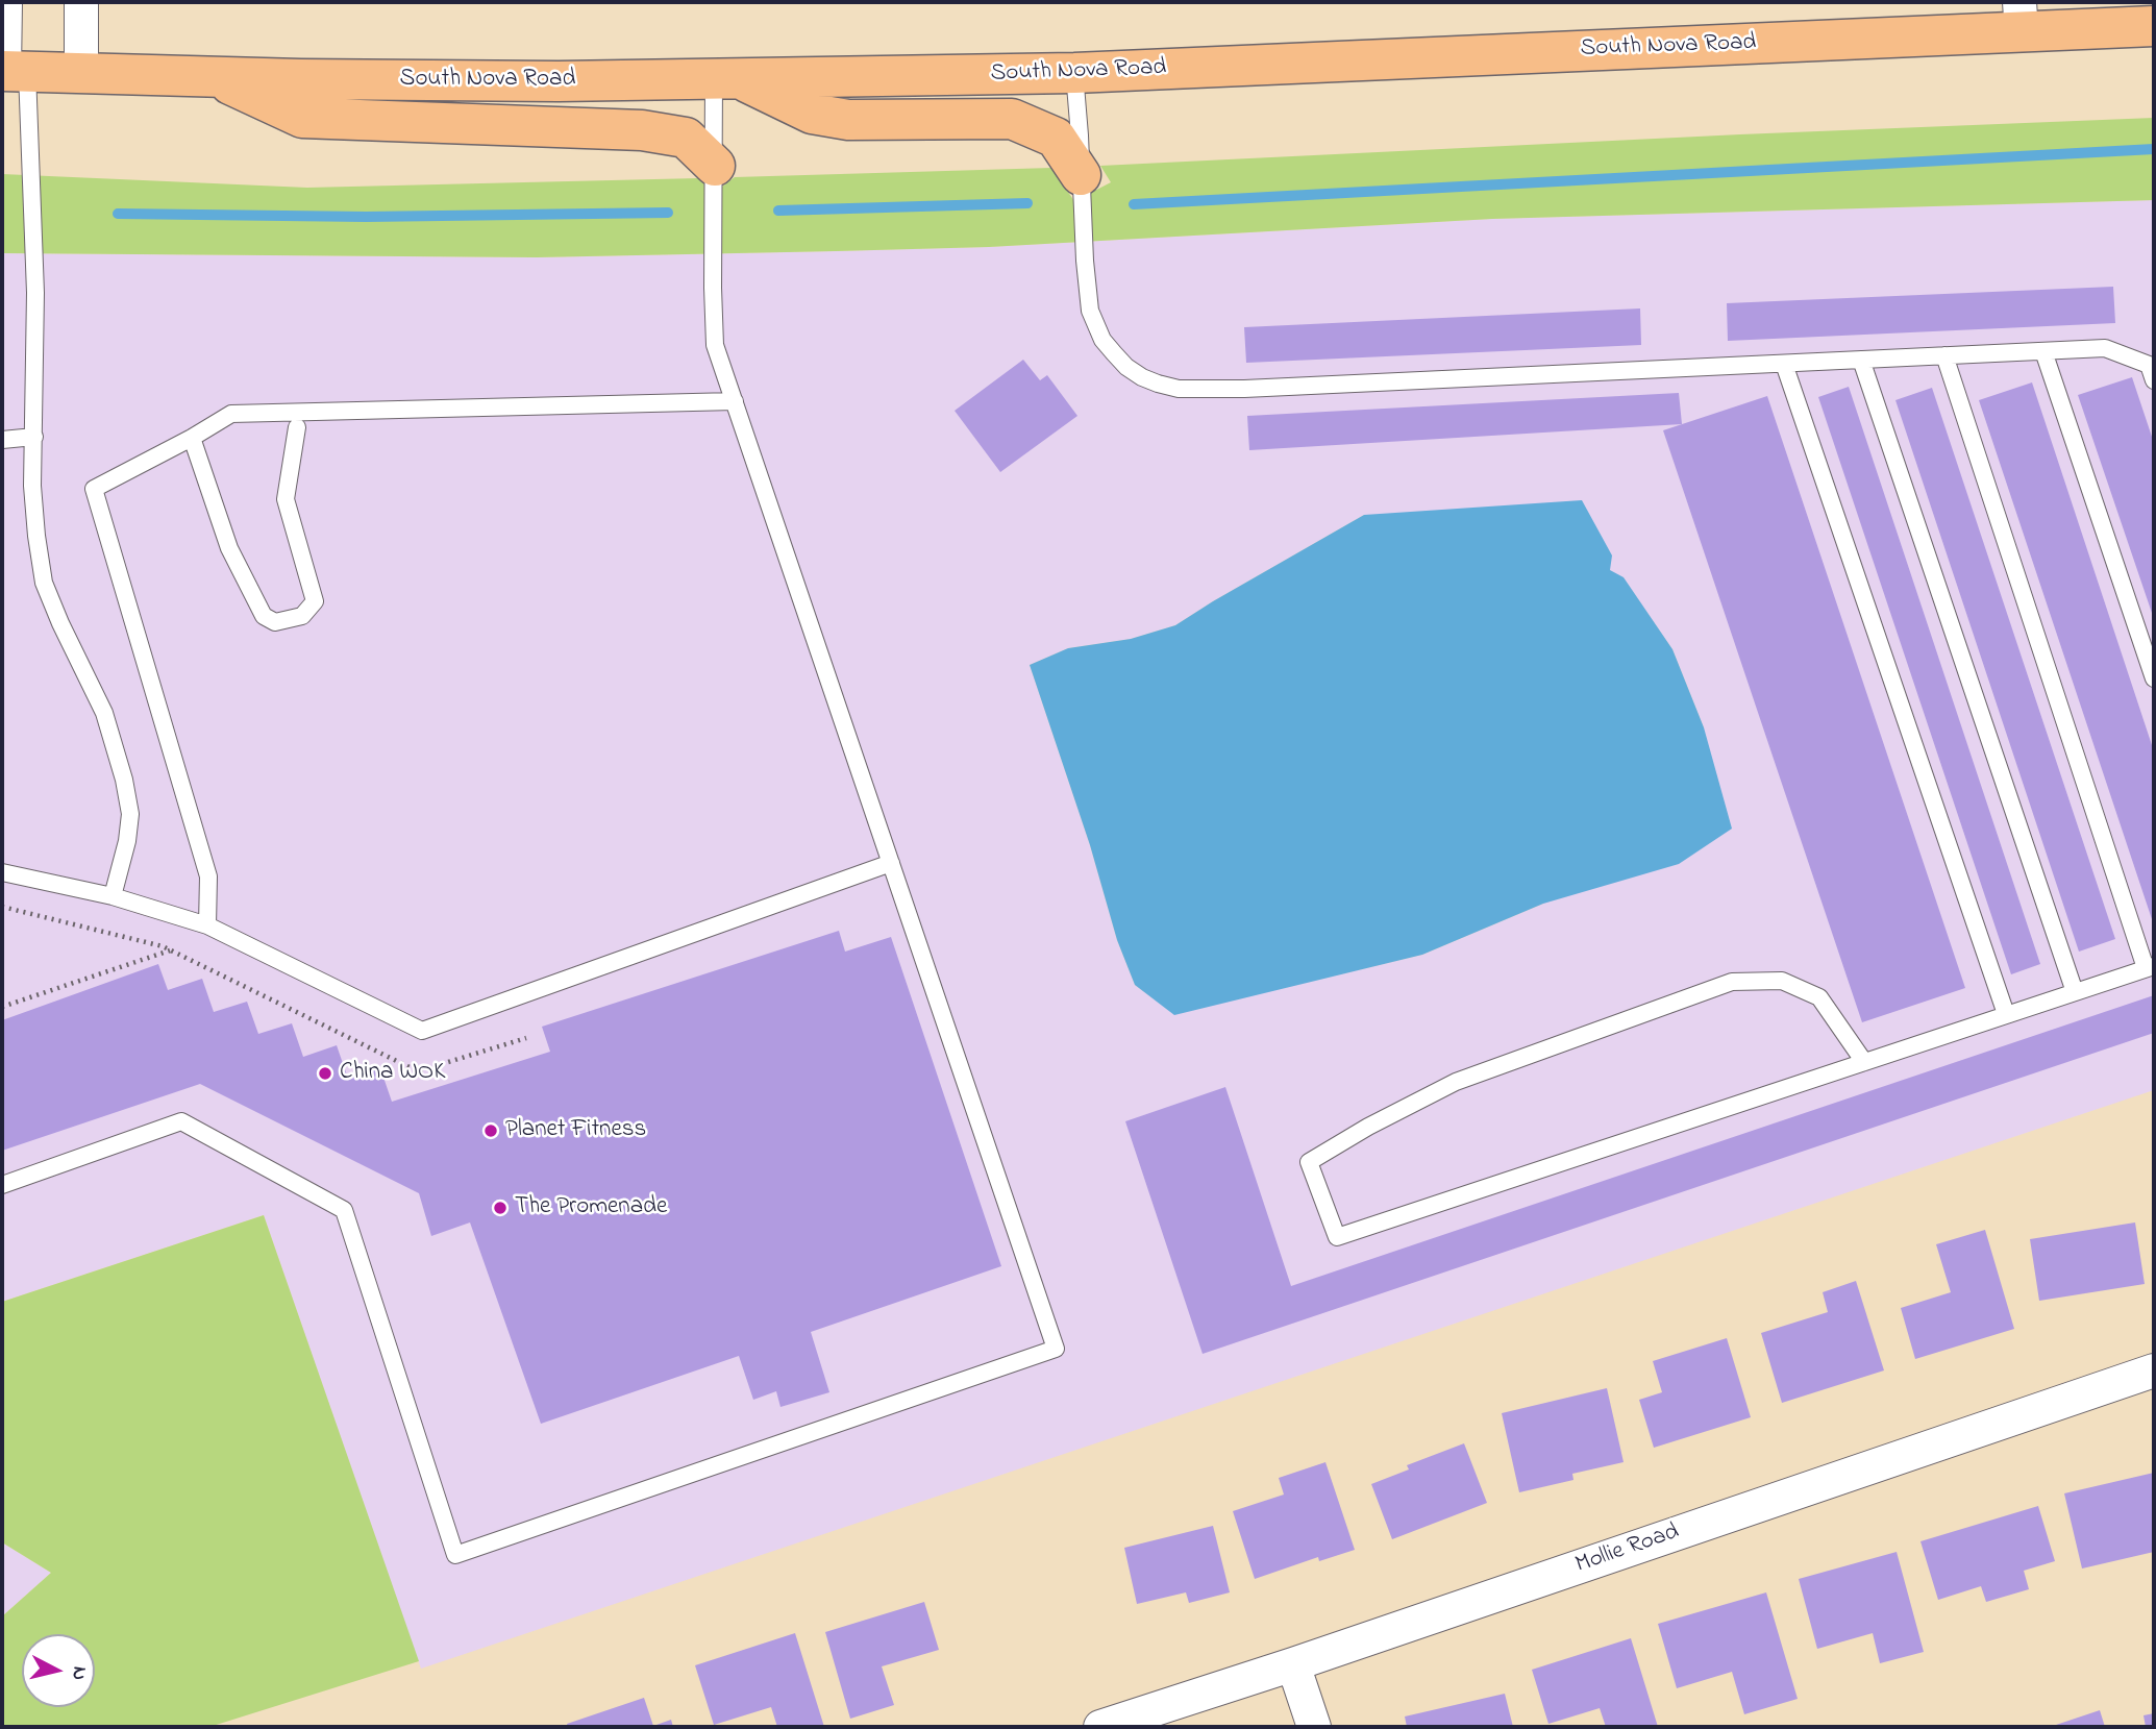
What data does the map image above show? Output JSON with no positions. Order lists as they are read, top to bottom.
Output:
{
  "streets": {
    "main road": ["South Nova Road"],
    "street": ["Mollie Road"]
  },
  "places": ["China WOK", "Planet Fitness", "The Promenade"],
  "north": "right"
}
